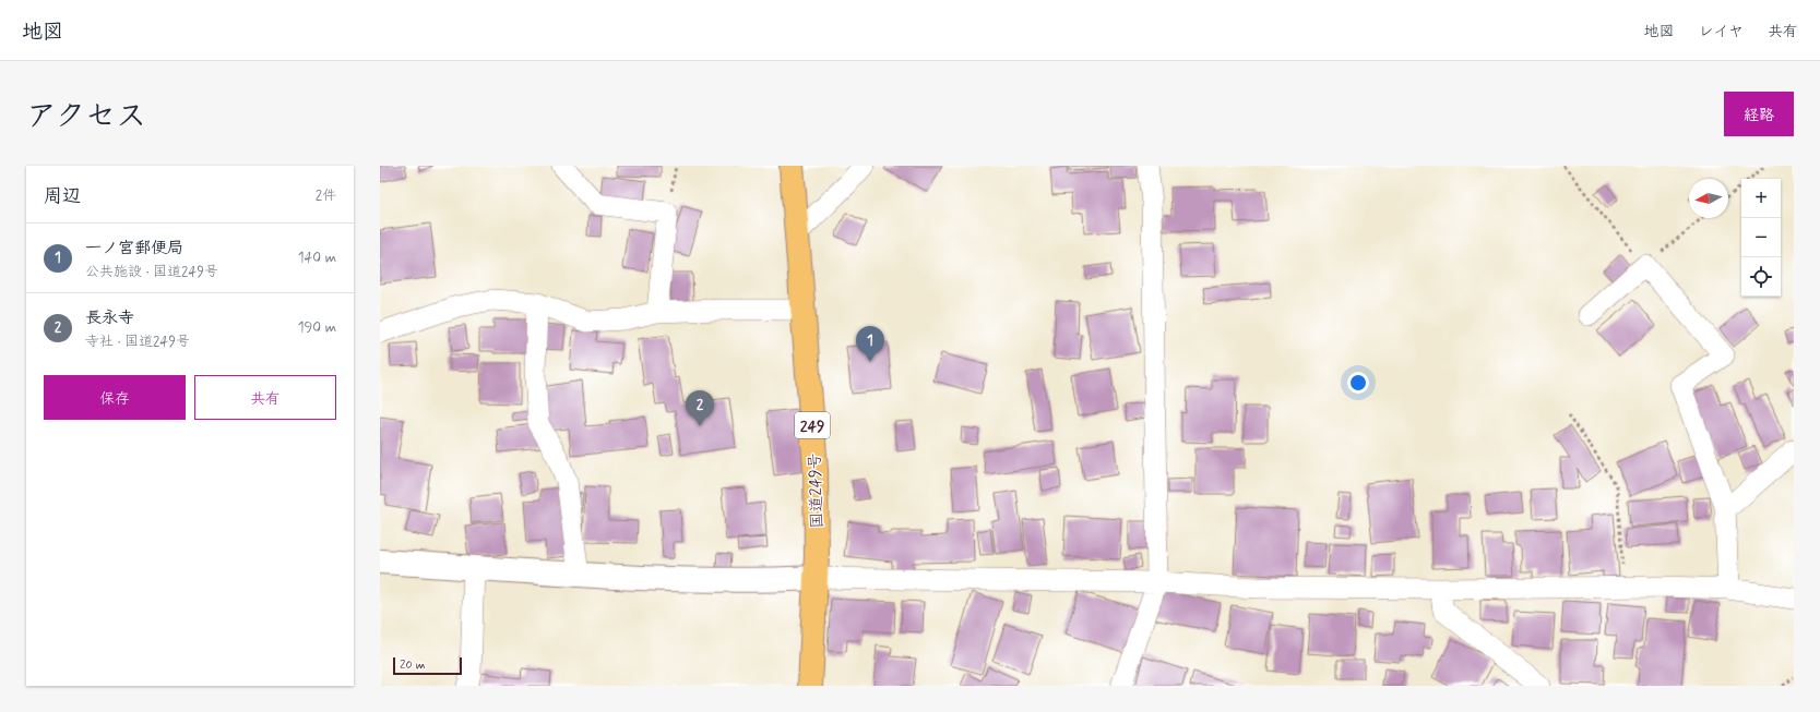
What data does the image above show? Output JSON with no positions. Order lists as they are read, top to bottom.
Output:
{
  "streets": {
    "highway": ["249", "国道249号"]
  },
  "scale_bar": "20 m",
  "north": "left",
  "page": {
    "header": "地図",
    "nav": ["地図", "レイヤ", "共有"],
    "title": "アクセス",
    "buttons": [
      "経路",
      ["保存", "共有"]
    ],
    "heading": ["周辺", "2件"],
    "map_buttons": ["+", "−"],
    "list": [
      {
        "mark": "1",
        "name": "一ノ宮郵便局",
        "note": "公共施設 · 国道249号",
        "value": "140 m"
      },
      {
        "mark": "2",
        "name": "長永寺",
        "note": "寺社 · 国道249号",
        "value": "190 m"
      }
    ],
    "pins": ["1", "2"],
    "scale": "20 m"
  }
}
